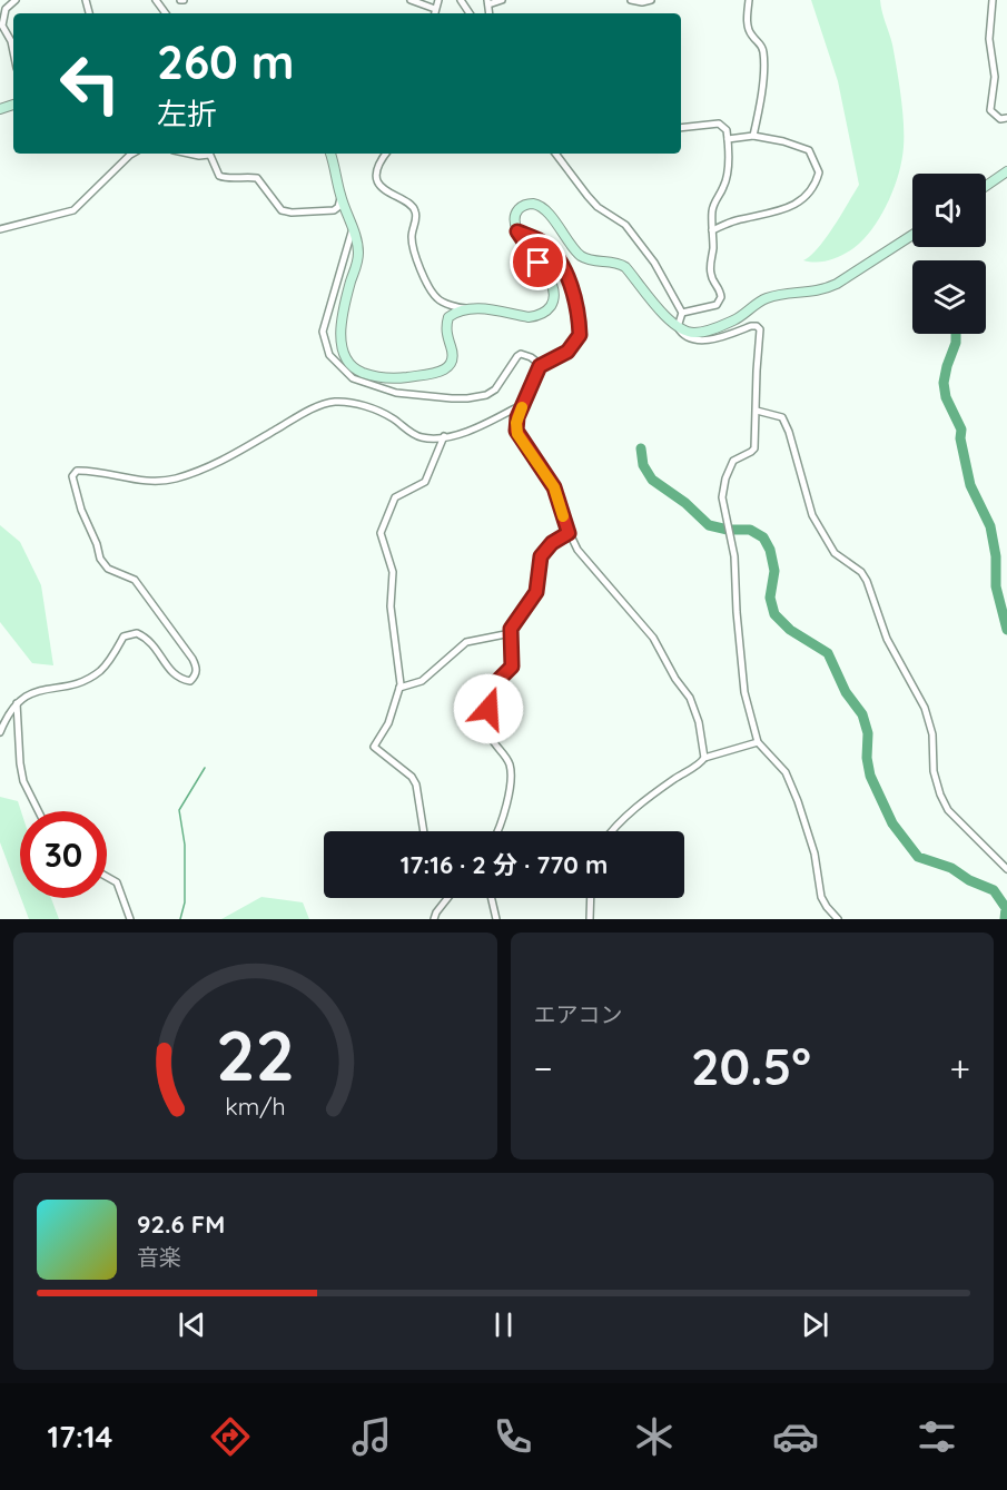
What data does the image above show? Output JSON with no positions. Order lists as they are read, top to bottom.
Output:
{
  "page": {
    "turn": ["260 m", "左折"],
    "limit": "30",
    "trip": "17:16 · 2 分 · 770 m",
    "tile": "エアコン",
    "heat": ["−", "20.5°", "+"],
    "song": ["92.6 FM", "音楽"],
    "tabs": "17:14",
    "gauge": ["22", "km/h"]
  }
}
